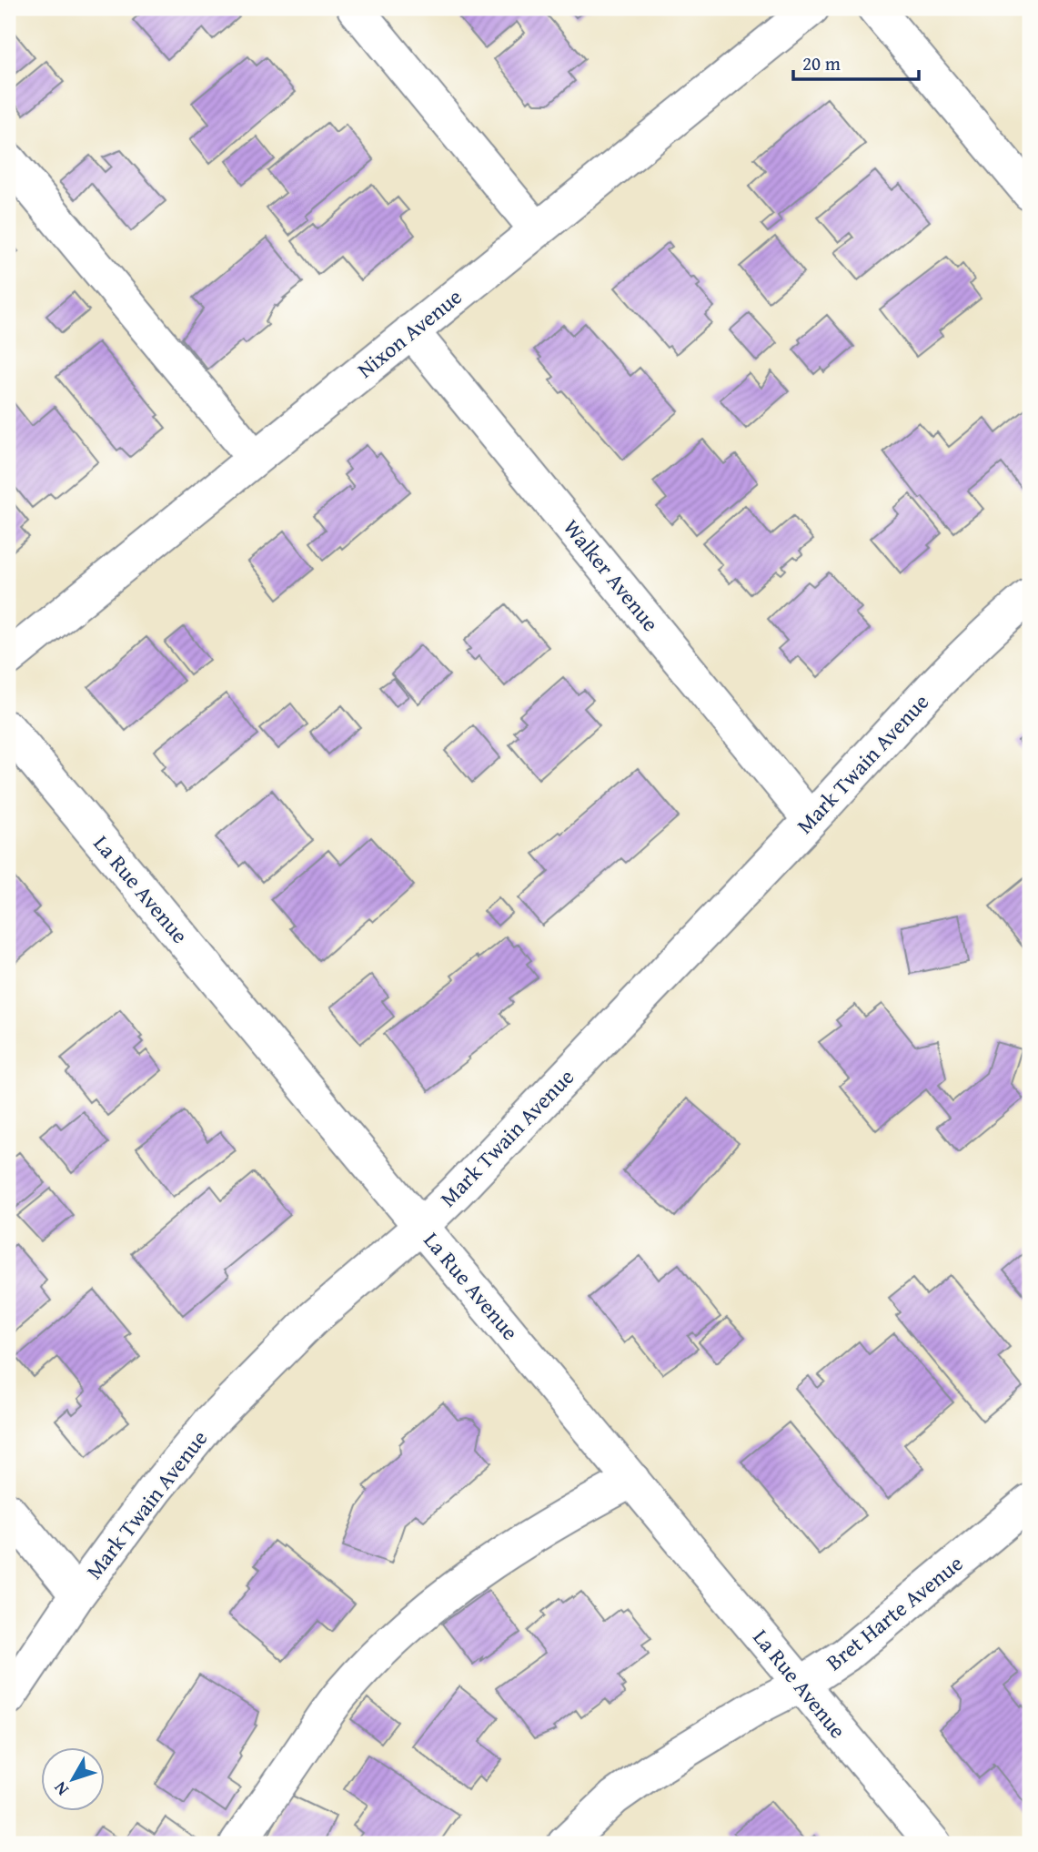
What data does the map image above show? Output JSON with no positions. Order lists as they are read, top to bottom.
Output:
{
  "streets": {
    "street": [
      "Nixon Avenue",
      "Walker Avenue",
      "Mark Twain Avenue",
      "La Rue Avenue",
      "Bret Harte Avenue"
    ]
  },
  "crossings": [
    ["Nixon Avenue", "Walker Avenue"],
    ["Walker Avenue", "Mark Twain Avenue"],
    ["Mark Twain Avenue", "La Rue Avenue"],
    ["La Rue Avenue", "Bret Harte Avenue"]
  ],
  "scale_bar": "20 m",
  "north": "bottom left"
}
